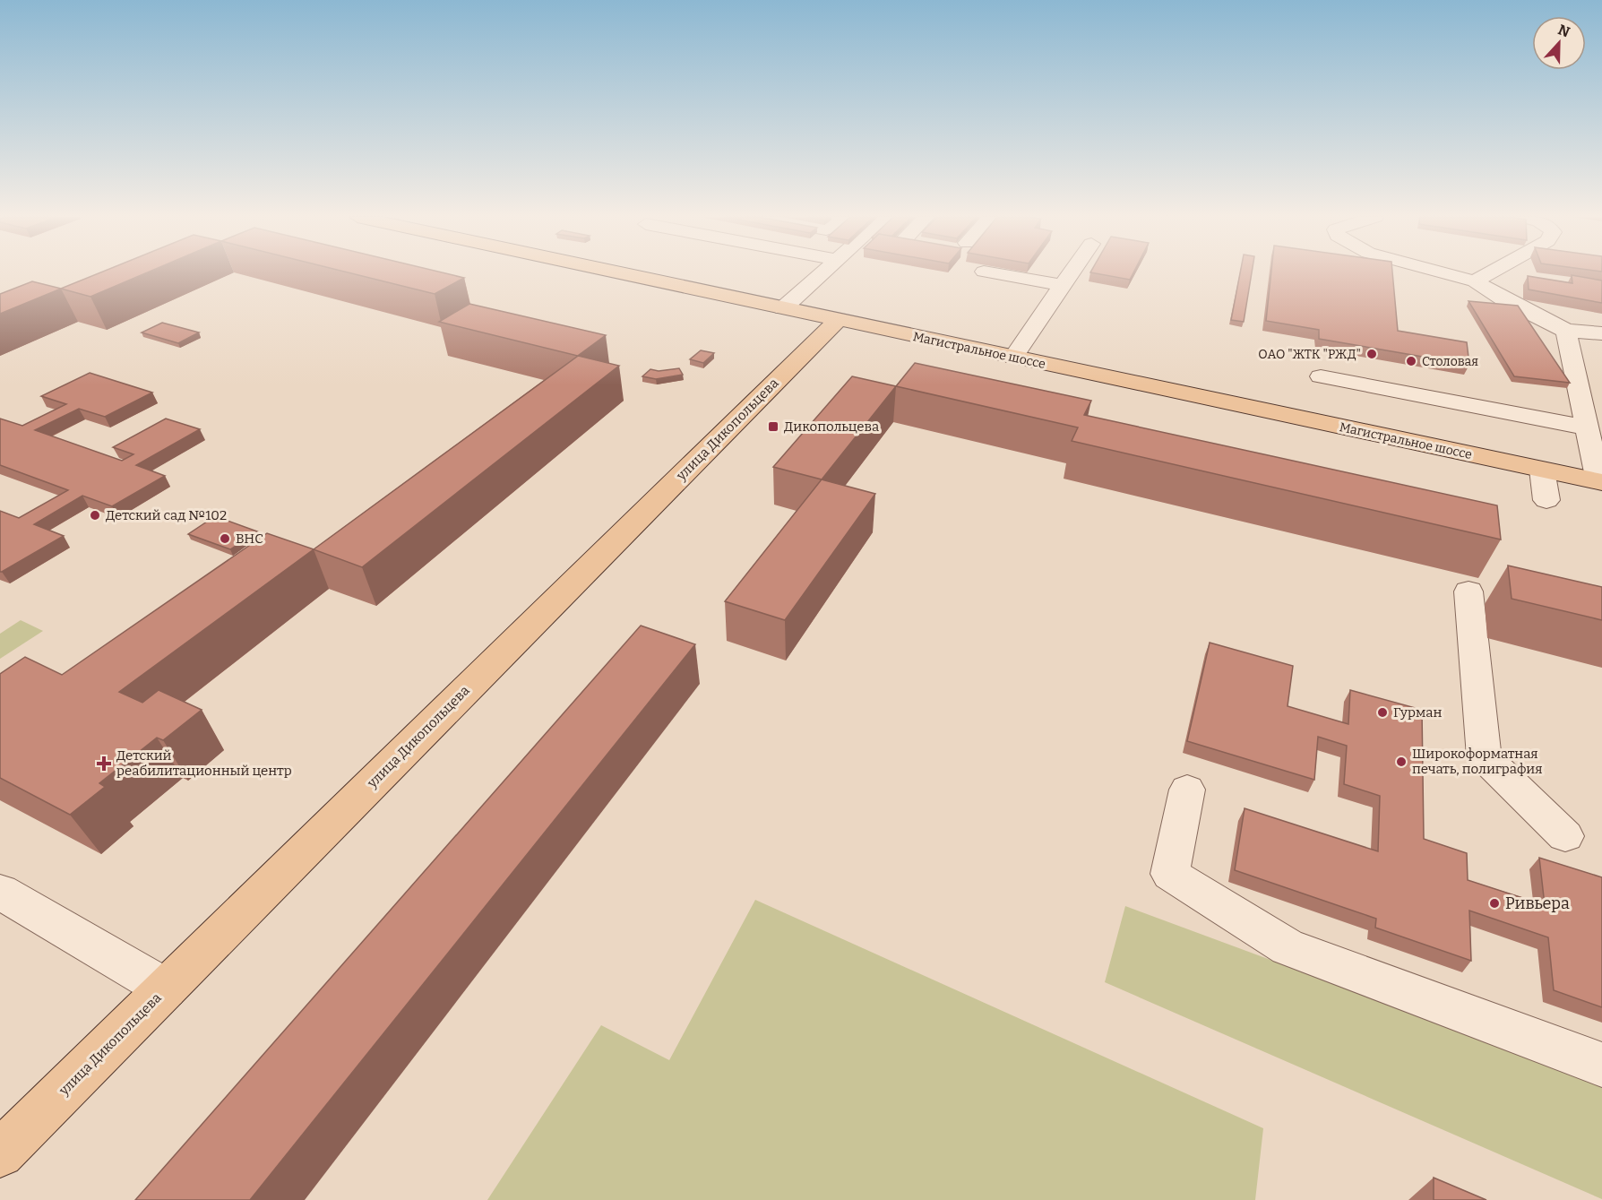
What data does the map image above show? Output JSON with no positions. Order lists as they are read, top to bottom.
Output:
{
  "streets": {
    "main road": ["Магистральное шоссе", "улица Дикопольцева"]
  },
  "crossings": [
    ["Магистральное шоссе", "улица Дикопольцева"]
  ],
  "places": {
    "other": [
      "ОАО \"ЖТК \"РЖД\"",
      "Столовая",
      "Детский сад №102",
      "ВНС",
      "Гурман",
      "Широкоформатная печать, полиграфия",
      "Ривьера"
    ],
    "transit": ["Дикопольцева"],
    "health": ["Детский реабилитационный центр"]
  },
  "north": "top"
}
